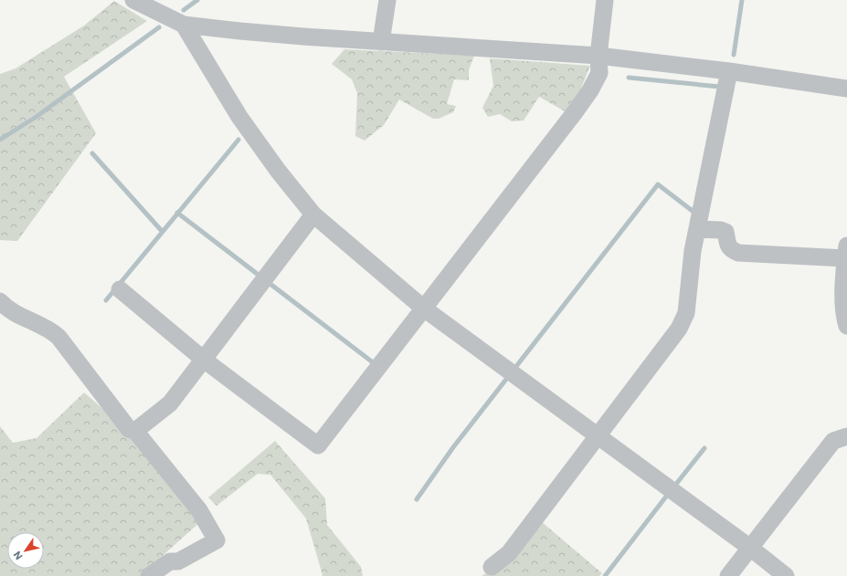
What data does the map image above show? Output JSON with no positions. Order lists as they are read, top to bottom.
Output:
{
  "north": "bottom left"
}
